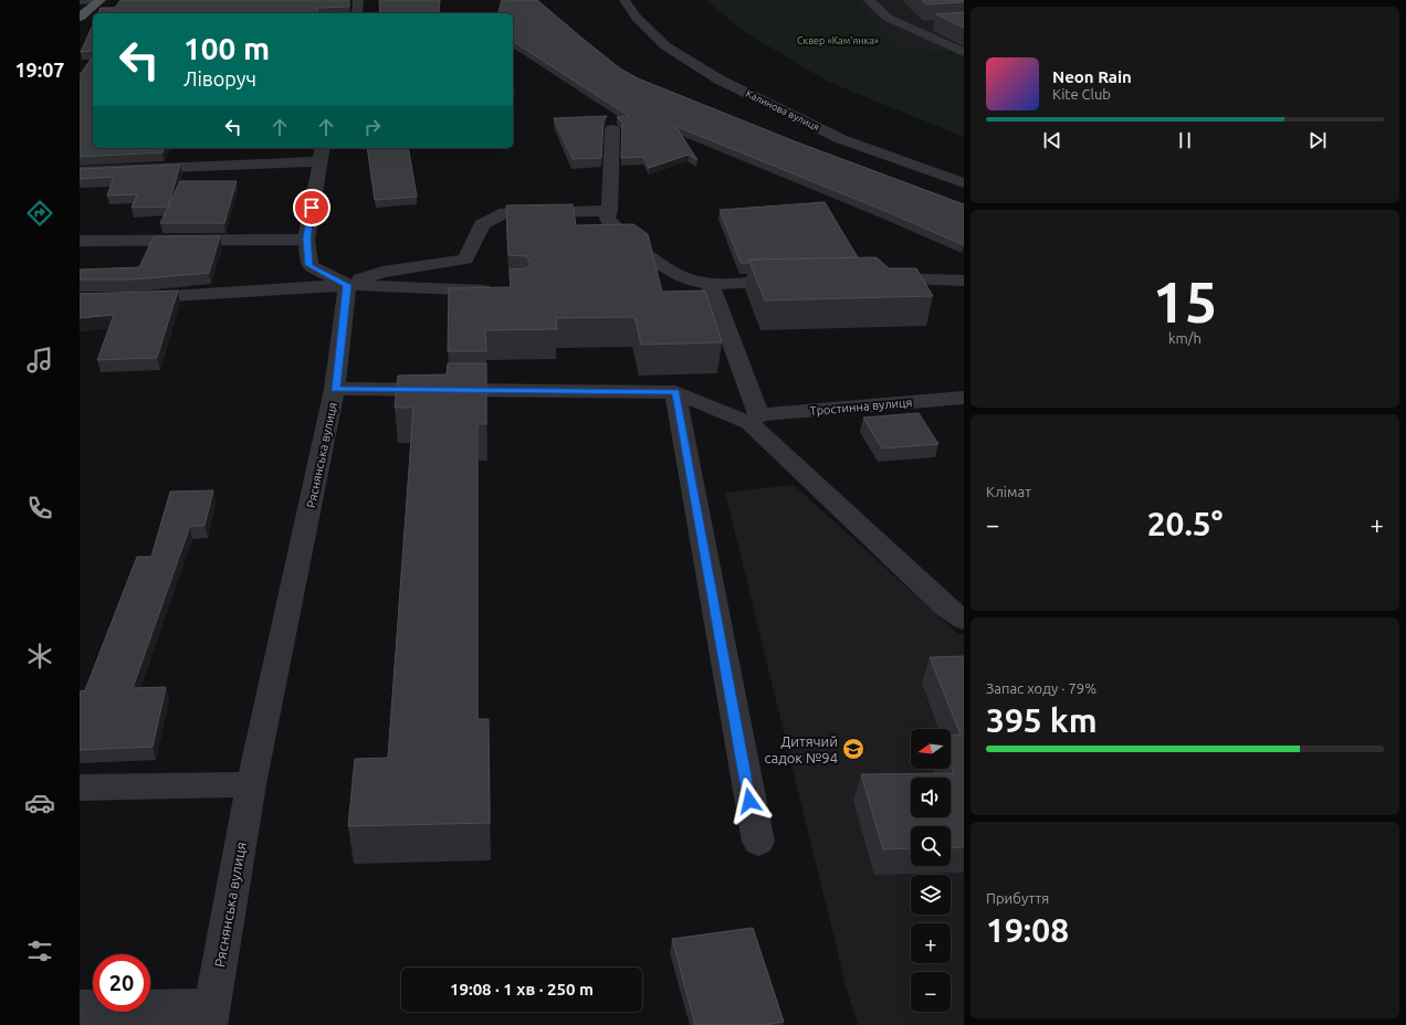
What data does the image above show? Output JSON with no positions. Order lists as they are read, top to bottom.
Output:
{
  "streets": {
    "street": ["Калинова вулиця", "Тростинна вулиця", "Ряснянська вулиця"]
  },
  "parks": ["Сквер «Кам'янка»"],
  "places": {
    "school or university": ["Дитячий садок №94"]
  },
  "north": "left",
  "page": {
    "tabs": "19:07",
    "turn": ["100 m", "Ліворуч"],
    "song": ["Neon Rain", "Kite Club"],
    "tile": [
      ["15", "km/h"],
      "Клімат",
      ["Запас ходу · 79%", "395 km"],
      ["Прибуття", "19:08"]
    ],
    "heat": ["−", "20.5°", "+"],
    "map_buttons": ["+", "−"],
    "limit": "20",
    "trip": "19:08 · 1 хв · 250 m"
  }
}
